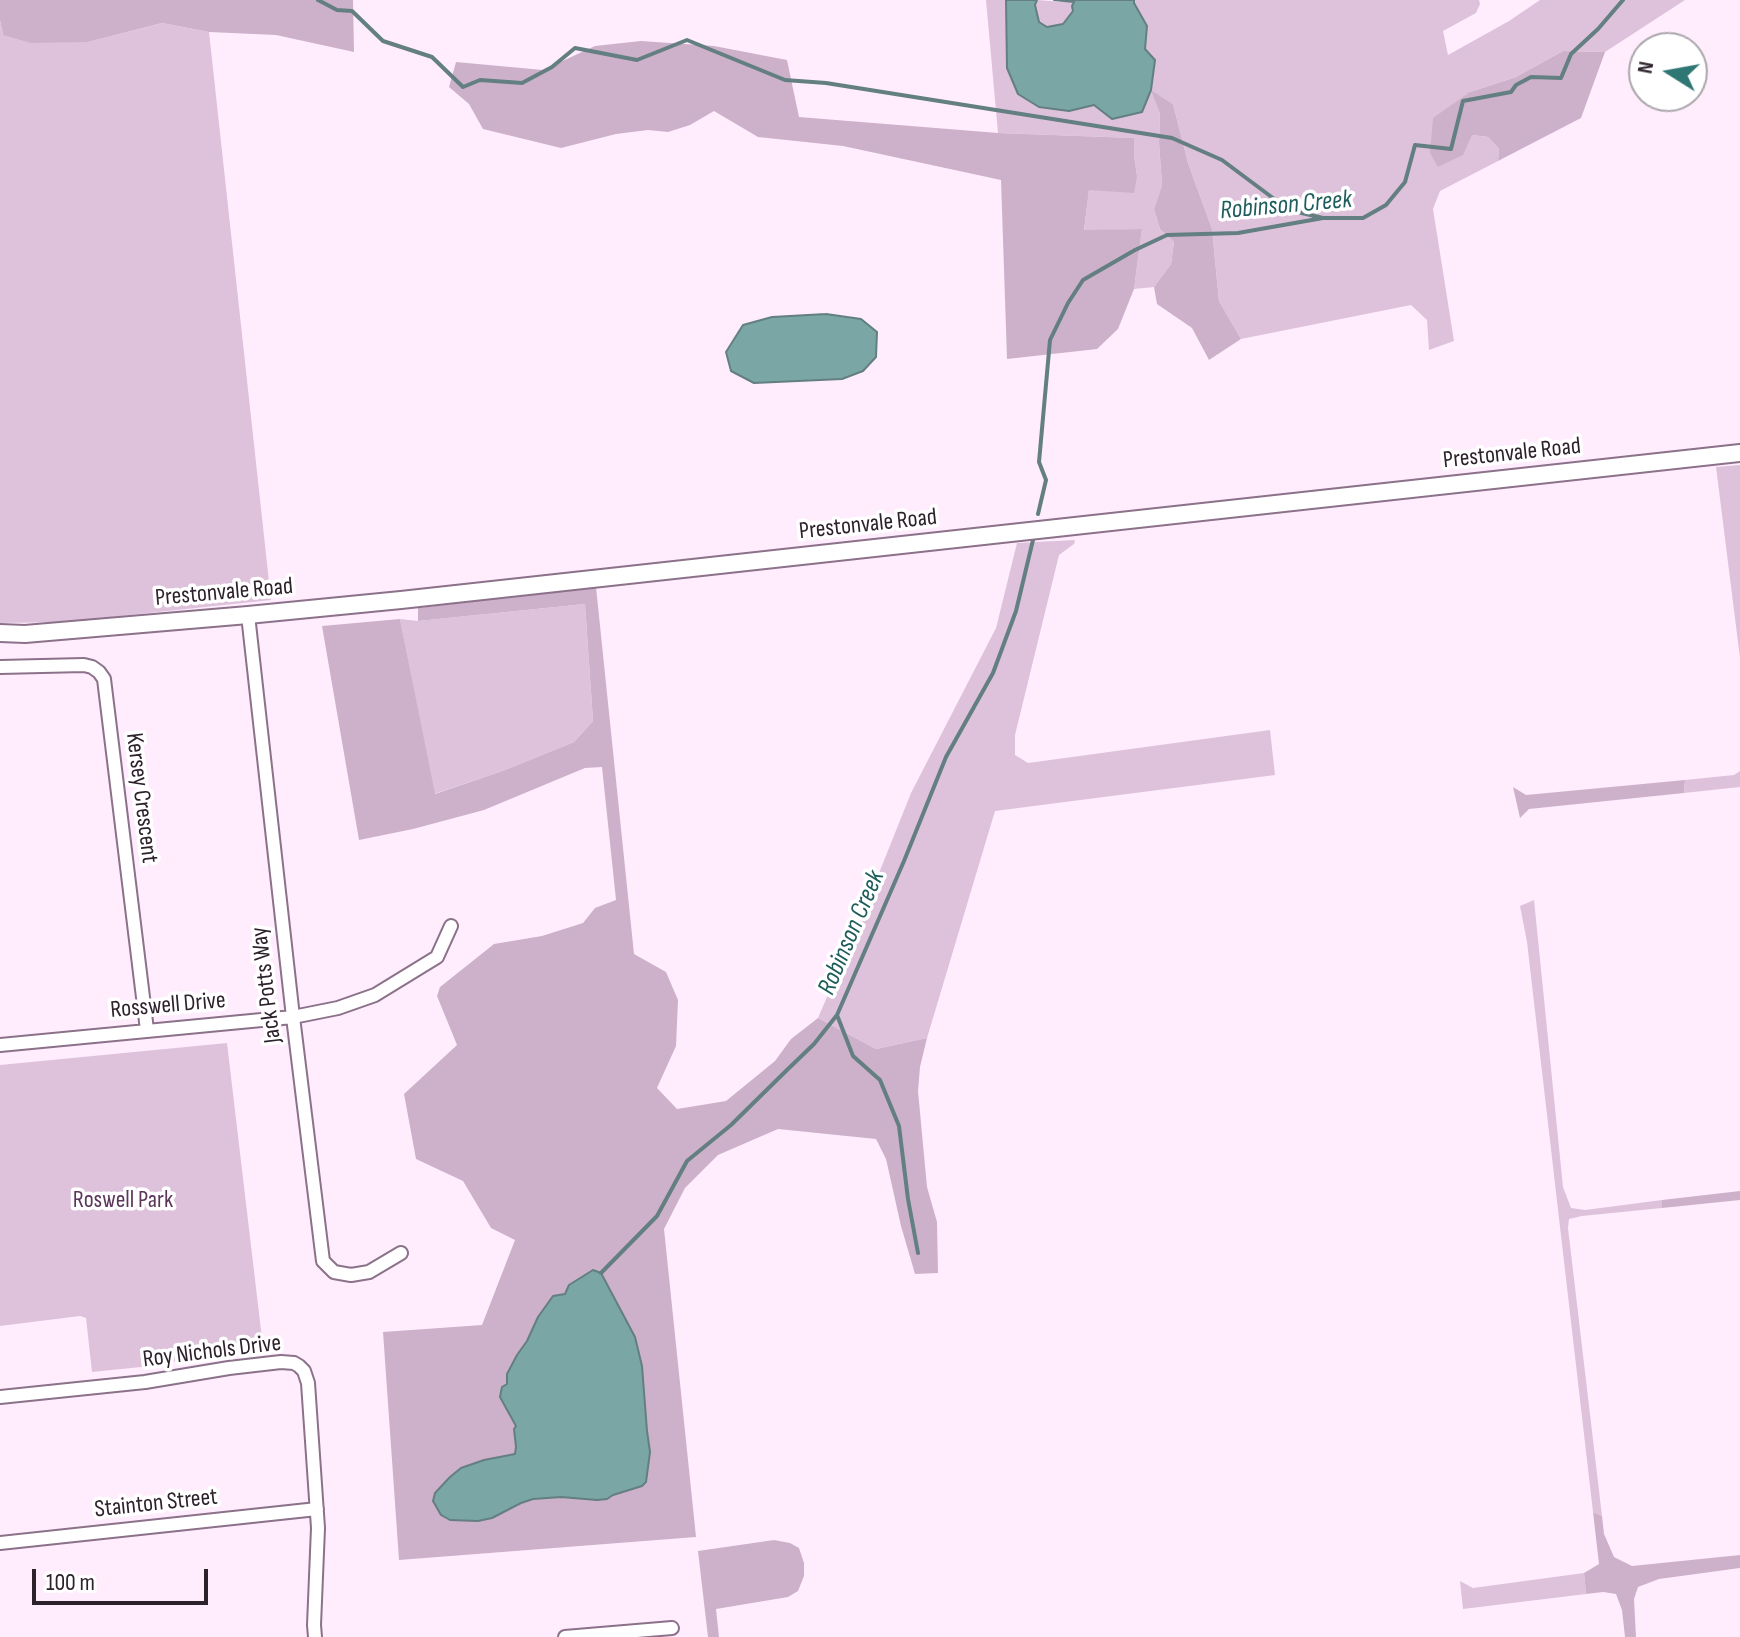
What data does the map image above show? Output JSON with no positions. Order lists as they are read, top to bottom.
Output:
{
  "streets": {
    "street": [
      "Prestonvale Road",
      "Kersey Crescent",
      "Jack Potts Way",
      "Rosswell Drive",
      "Roy Nichols Drive",
      "Stainton Street"
    ]
  },
  "crossings": [
    ["Prestonvale Road", "Jack Potts Way"],
    ["Kersey Crescent", "Rosswell Drive"],
    ["Jack Potts Way", "Rosswell Drive"],
    ["Roy Nichols Drive", "Stainton Street"]
  ],
  "water": ["Robinson Creek"],
  "parks": ["Roswell Park"],
  "scale_bar": "100 m",
  "north": "left"
}
